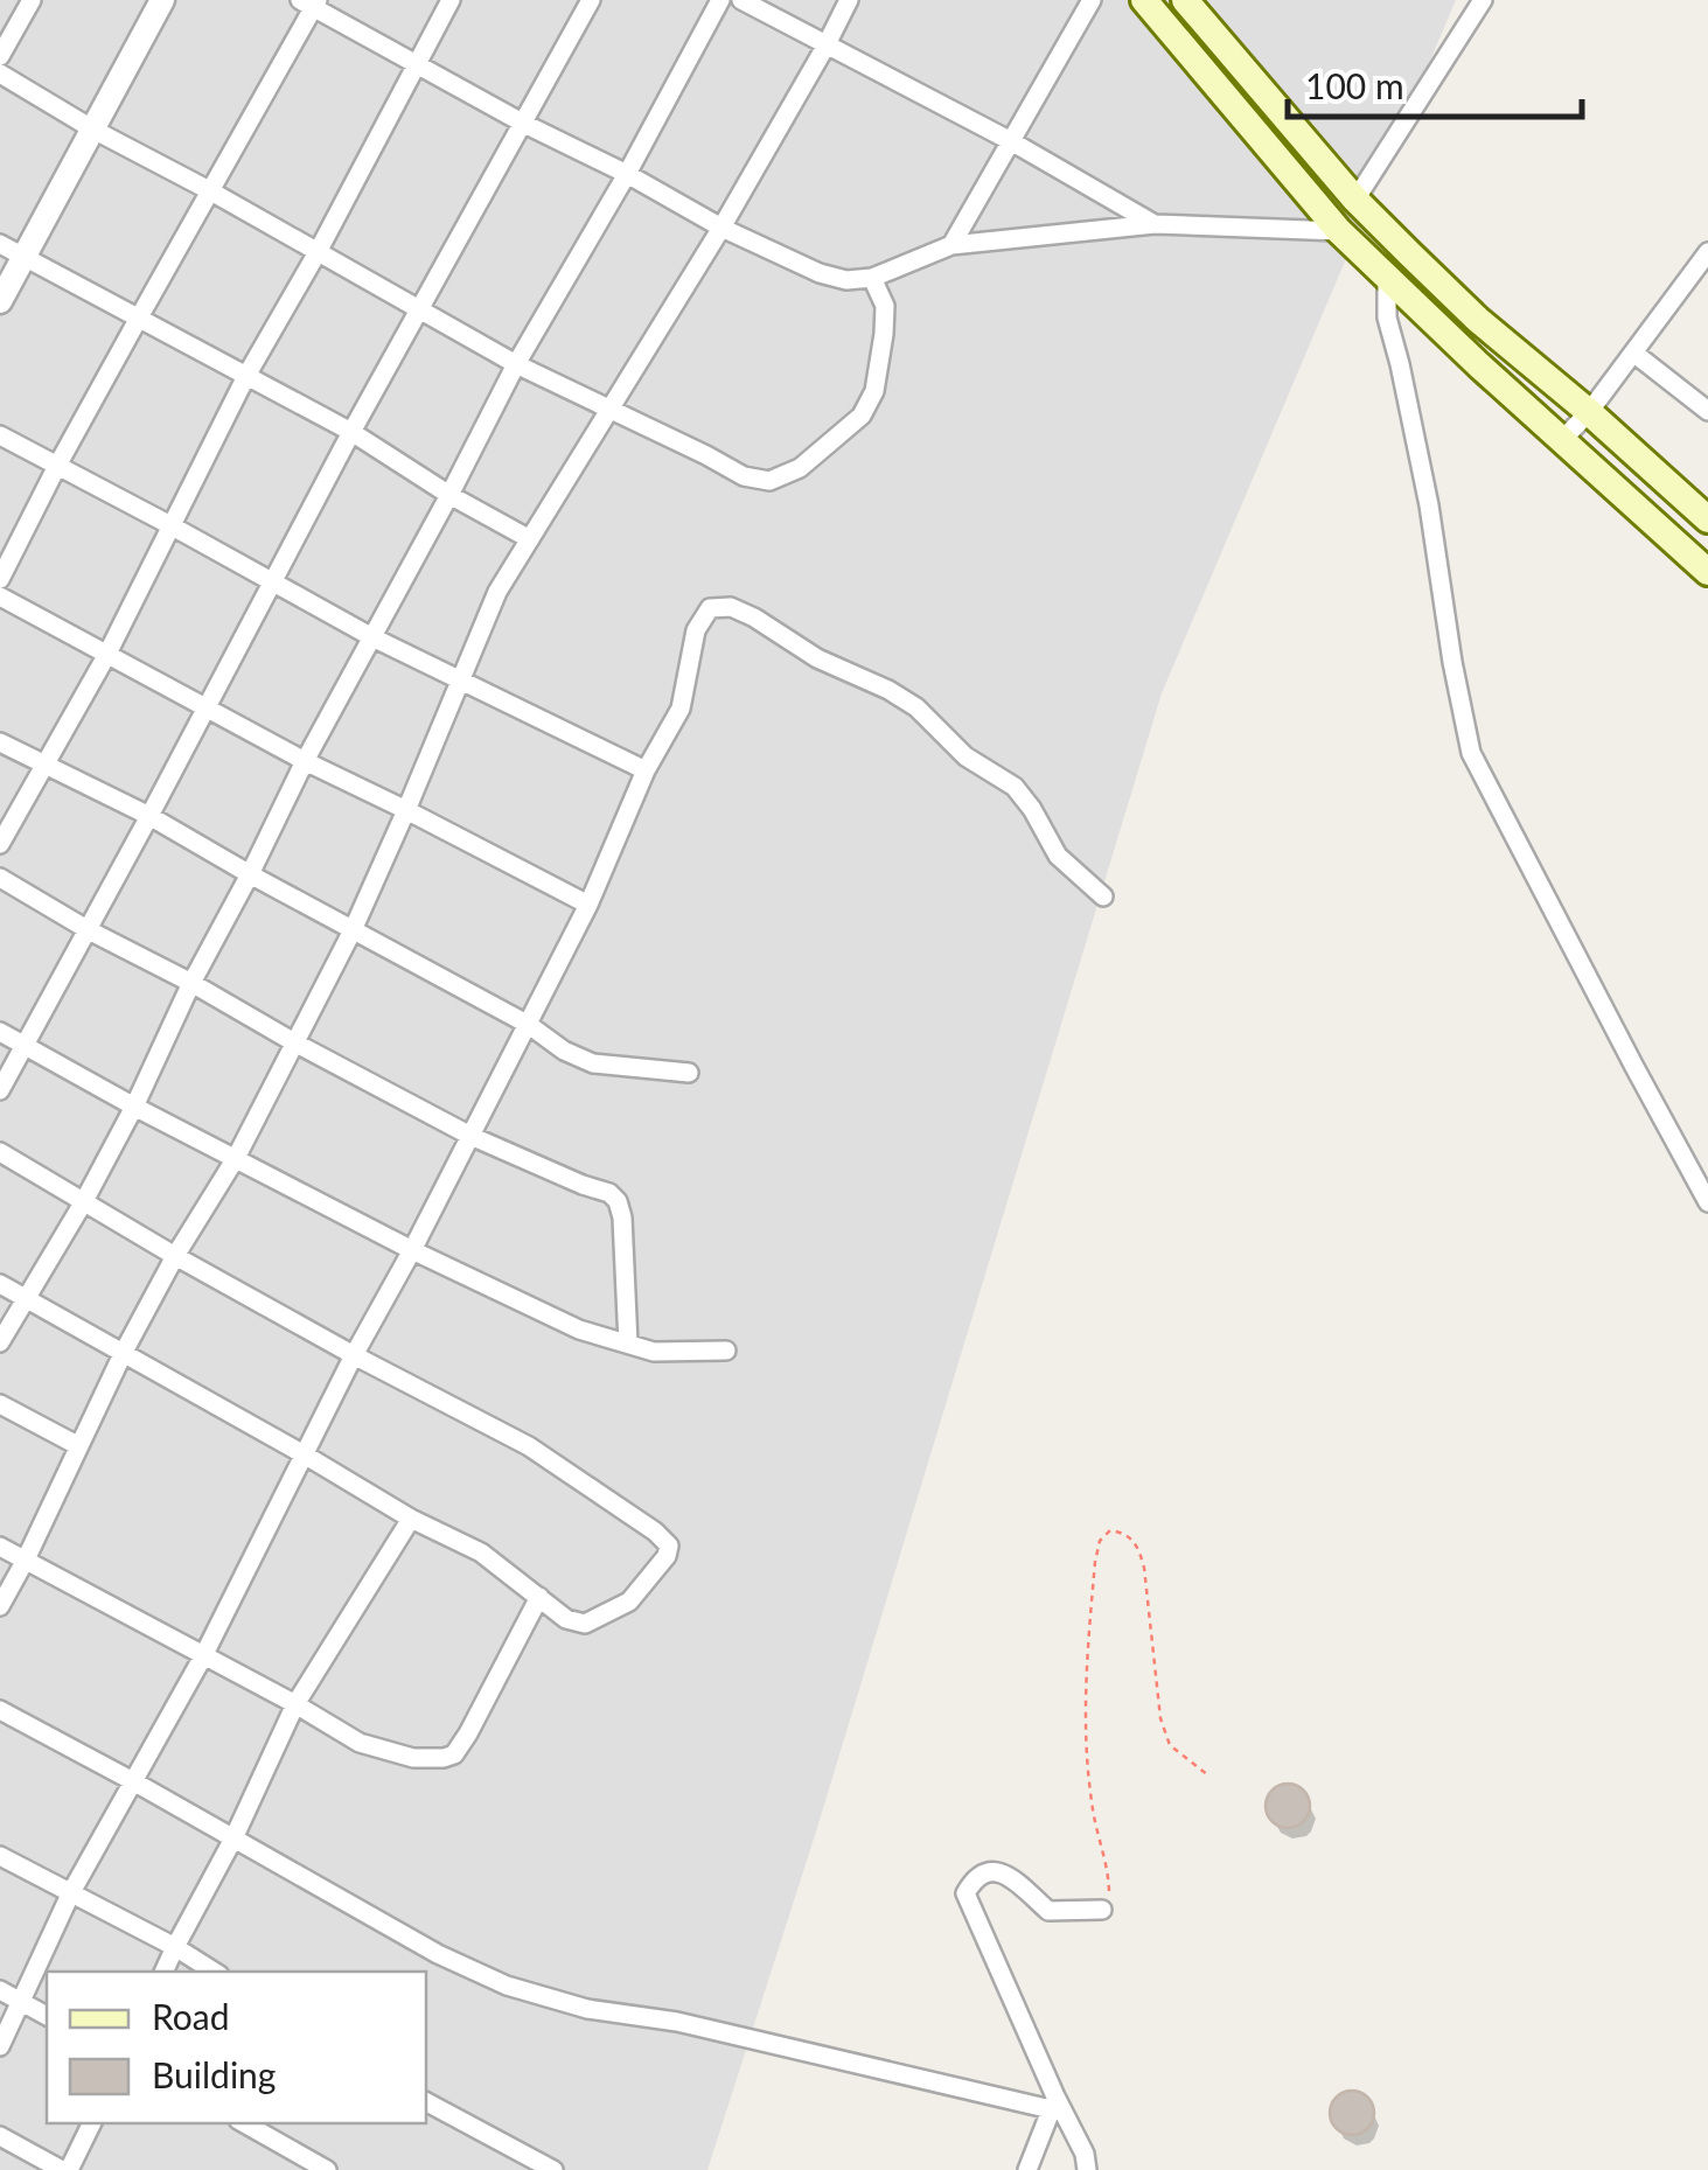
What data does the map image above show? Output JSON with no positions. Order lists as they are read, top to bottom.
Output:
{
  "legend": ["Road", "Building"],
  "scale_bar": "100 m"
}
